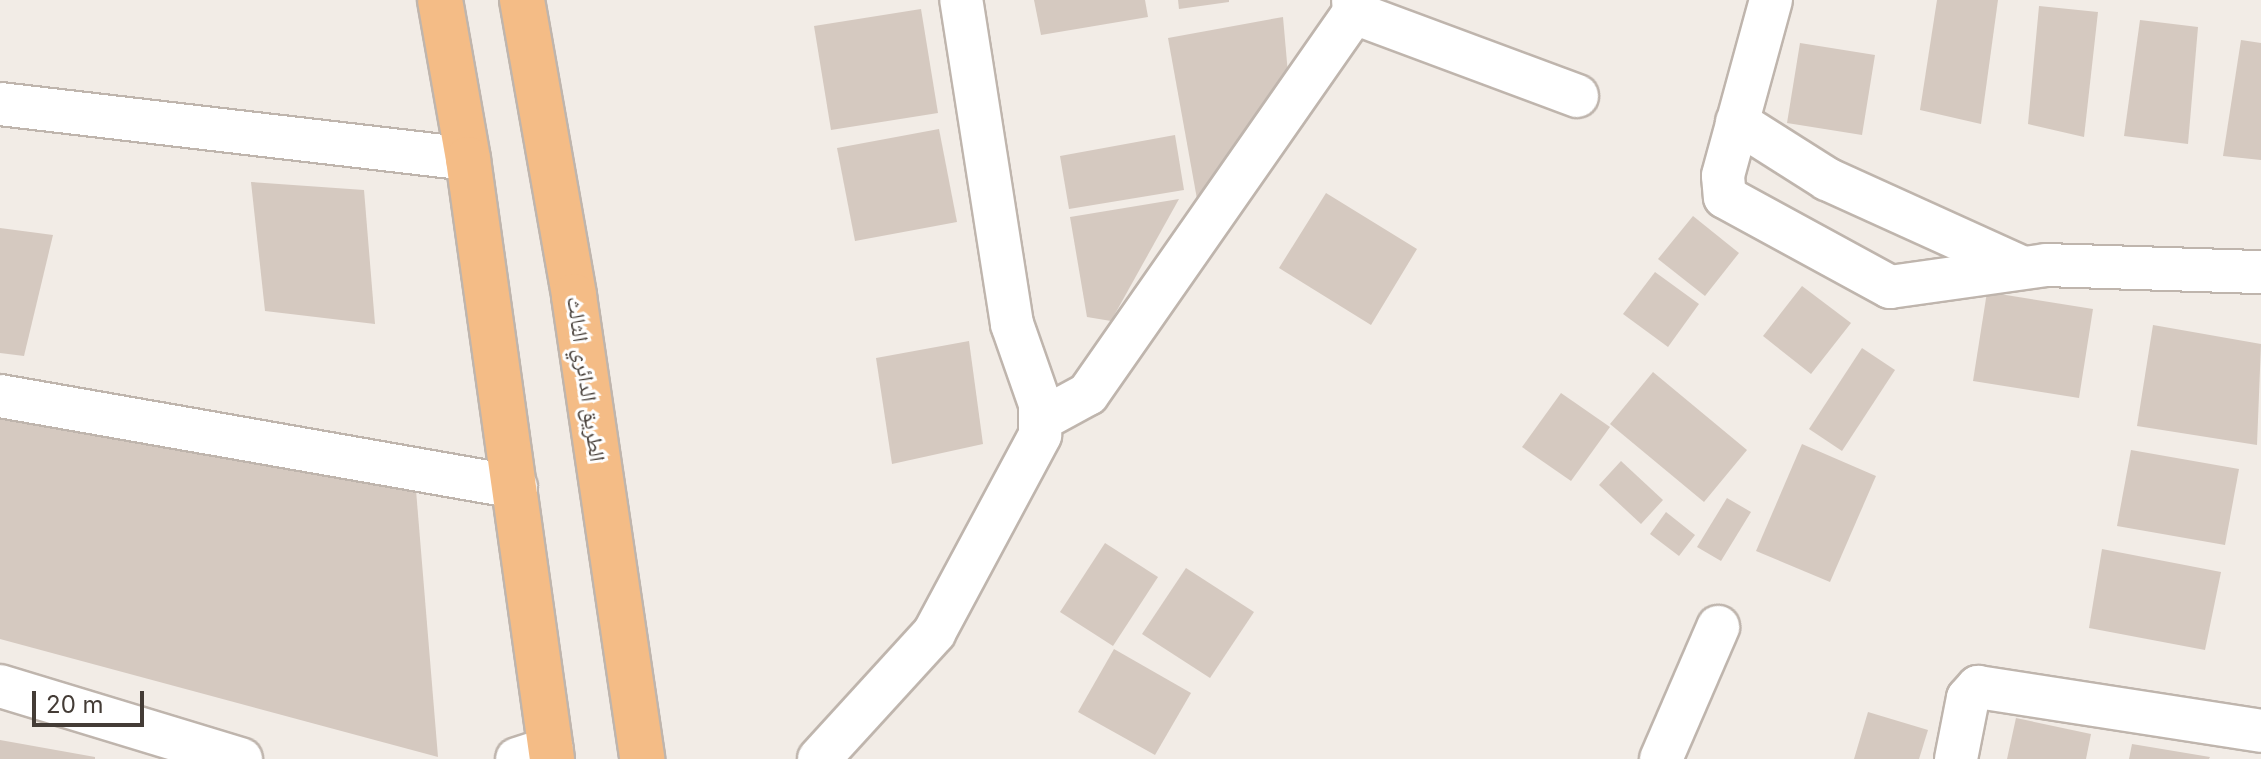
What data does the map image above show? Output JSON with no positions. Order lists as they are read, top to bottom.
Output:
{
  "streets": {
    "highway": ["الطريق الدائري الثالث"]
  },
  "scale_bar": "20 m"
}
